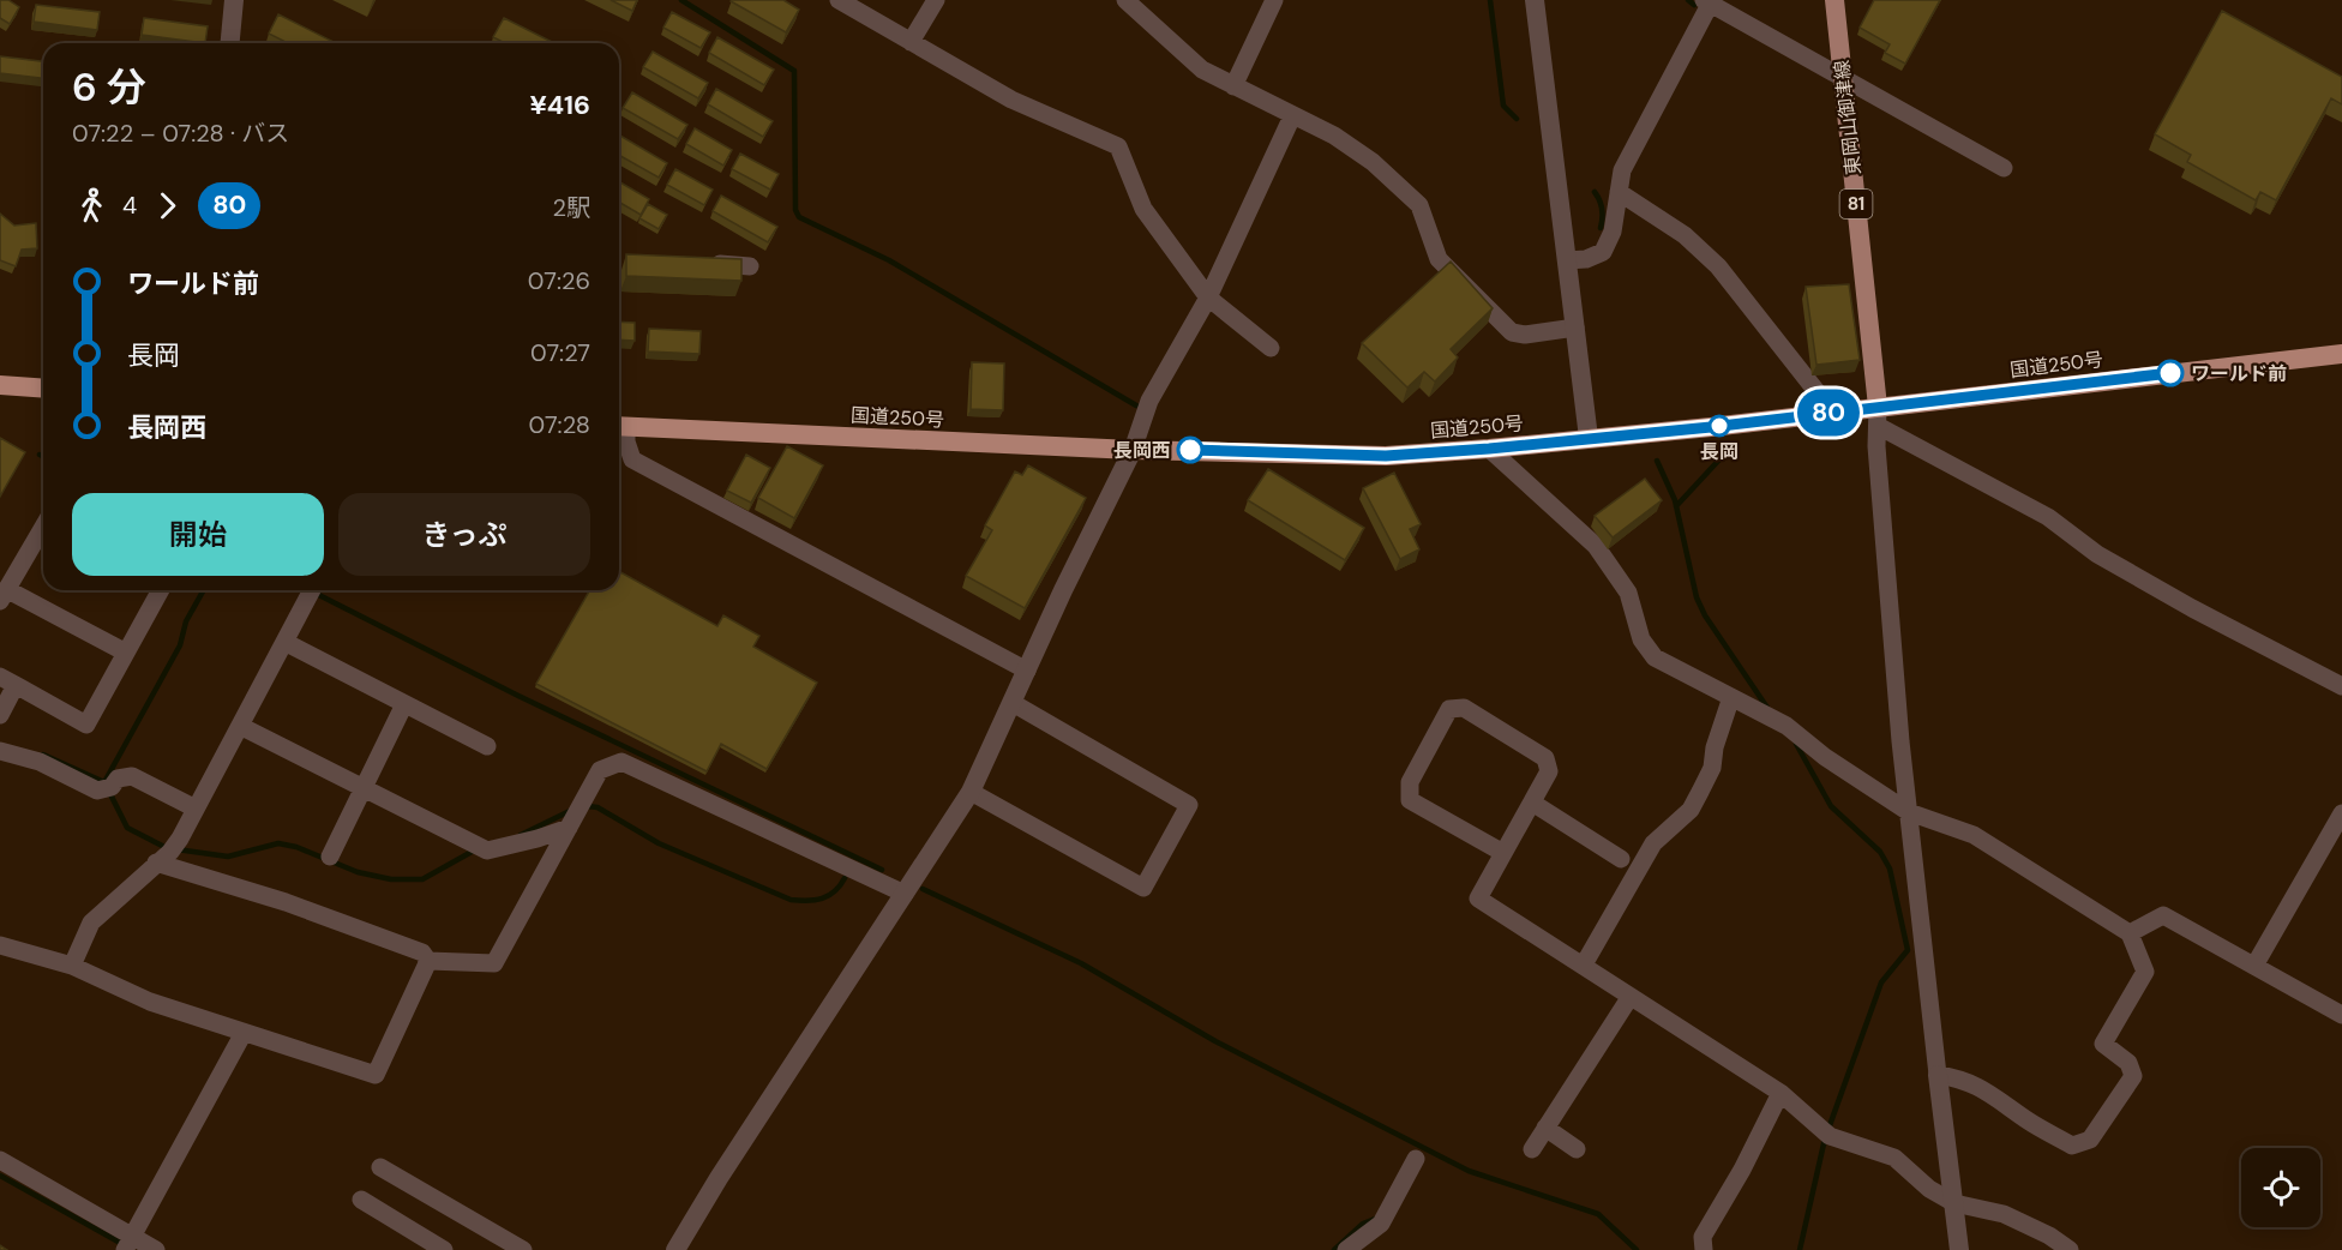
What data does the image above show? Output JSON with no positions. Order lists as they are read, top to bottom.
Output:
{
  "streets": {
    "highway": ["国道250号"],
    "main road": ["東岡山御津線", "81"]
  },
  "crossings": [
    ["東岡山御津線", "国道250号"]
  ],
  "places": ["ワールド前", "長岡", "長岡西"],
  "lines": ["bus line 80"],
  "page": {
    "on_map": "80",
    "heading": ["6 分", "07:22 – 07:28 · バス", "¥416"],
    "legs": ["4", "80", "2駅"],
    "list": [
      {
        "name": "ワールド前",
        "value": "07:26"
      },
      {
        "name": "長岡",
        "value": "07:27"
      },
      {
        "name": "長岡西",
        "value": "07:28"
      }
    ],
    "buttons": ["開始", "きっぷ"]
  }
}
